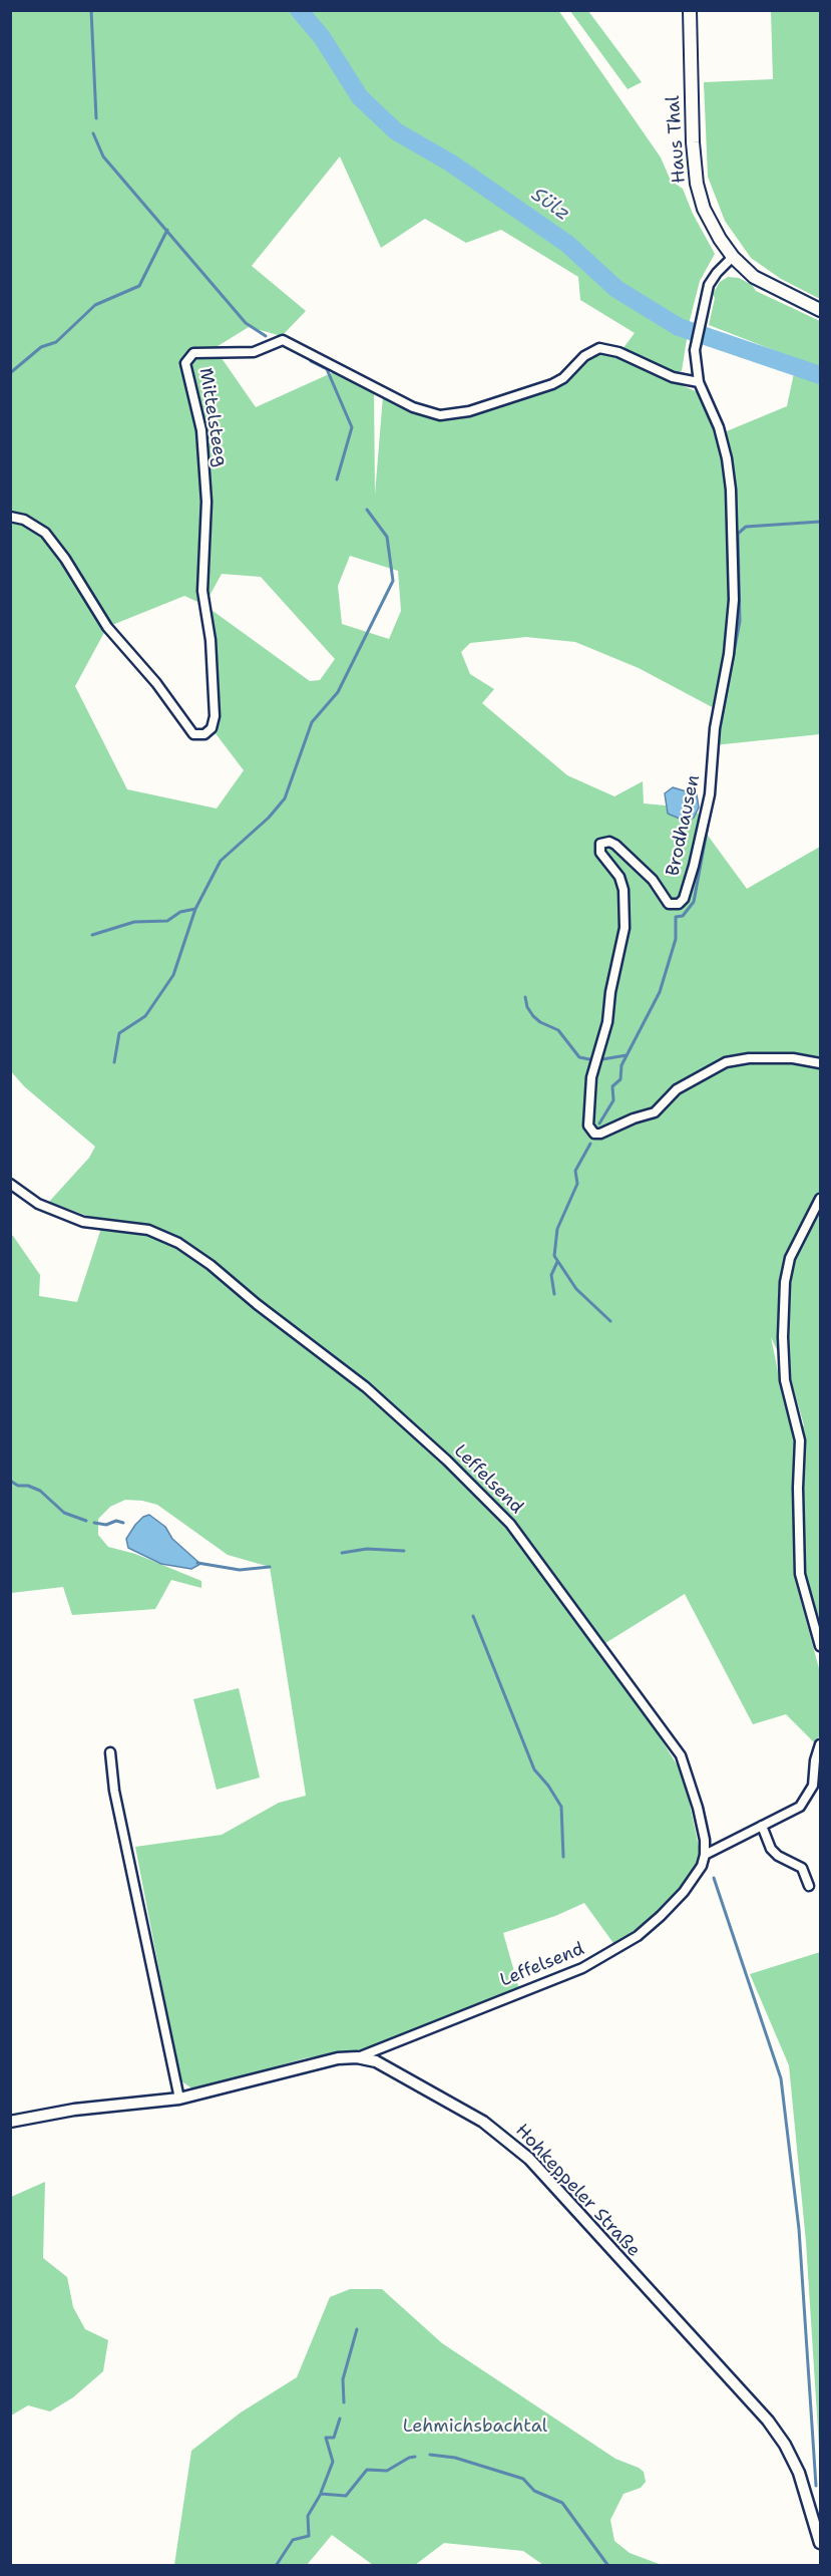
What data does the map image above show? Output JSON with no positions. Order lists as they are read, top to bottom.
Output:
{
  "streets": {
    "main road": ["Haus Thal"],
    "street": [
      "Mittelsteeg",
      "Brodhausen",
      "Leffelsend",
      "Hohkeppeler Straße"
    ]
  },
  "crossings": [
    ["Haus Thal", "Brodhausen"],
    ["Mittelsteeg", "Brodhausen"],
    ["Leffelsend", "Hohkeppeler Straße"]
  ],
  "water": ["Sülz"],
  "parks": ["Lehmichsbachtal"]
}
